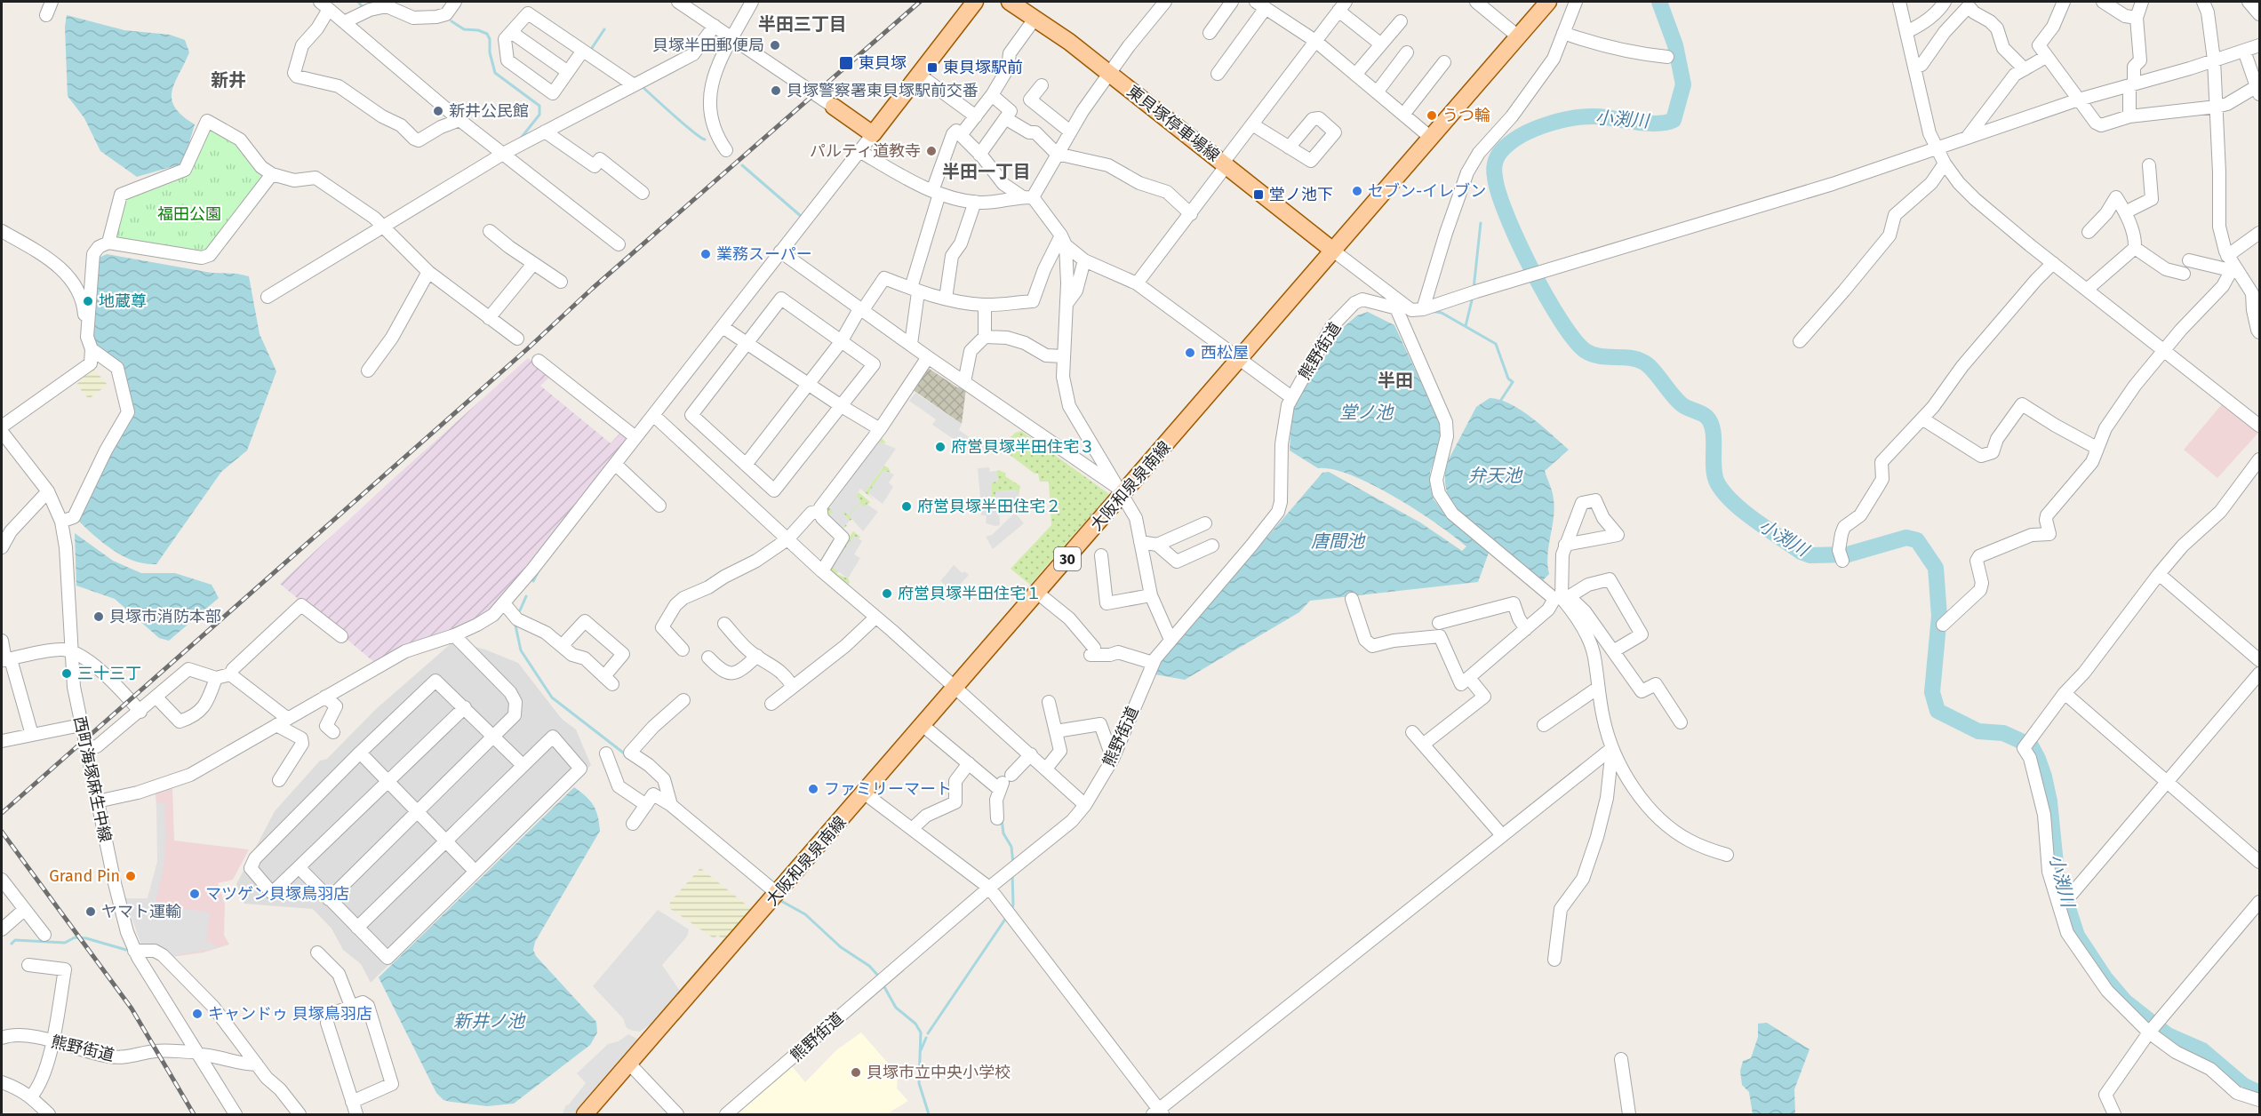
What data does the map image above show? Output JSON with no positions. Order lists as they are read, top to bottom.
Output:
{
  "streets": {
    "main road": ["東貝塚停車場線", "大阪和泉泉南線", "30"],
    "street": ["熊野街道", "西町海塚麻生中線"]
  },
  "crossings": [
    ["東貝塚停車場線", "大阪和泉泉南線"],
    ["熊野街道", "西町海塚麻生中線"]
  ],
  "districts": [
    "半田三丁目",
    "新井",
    "半田一丁目",
    "半田"
  ],
  "water": [
    "小渕川",
    "堂ノ池",
    "弁天池",
    "唐間池",
    "新井ノ池"
  ],
  "parks": ["福田公園"],
  "places": {
    "other": [
      "貝塚半田郵便局",
      "貝塚警察署東貝塚駅前交番",
      "新井公民館",
      "うつ輪",
      "パルティ道教寺",
      "セブン-イレブン",
      "業務スーパー",
      "地蔵尊",
      "西松屋",
      "府営貝塚半田住宅３",
      "府営貝塚半田住宅２",
      "府営貝塚半田住宅１",
      "貝塚市消防本部",
      "三十三丁",
      "ファミリーマート",
      "Grand Pin",
      "マツゲン貝塚鳥羽店",
      "ヤマト運輸",
      "キャンドゥ 貝塚鳥羽店",
      "貝塚市立中央小学校"
    ],
    "transit": ["東貝塚", "東貝塚駅前", "堂ノ池下"]
  }
}
